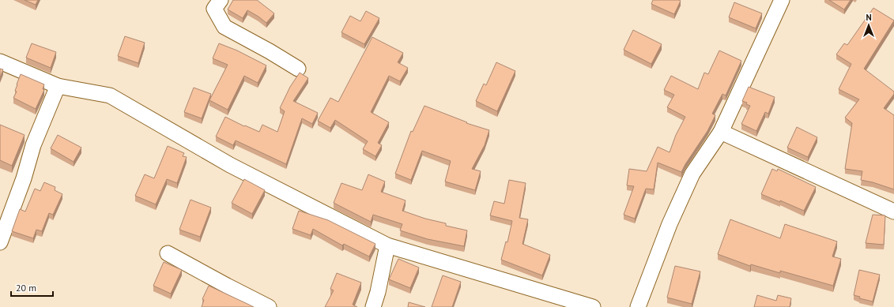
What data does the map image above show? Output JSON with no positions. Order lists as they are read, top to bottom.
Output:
{
  "scale_bar": "20 m",
  "north": "top"
}
